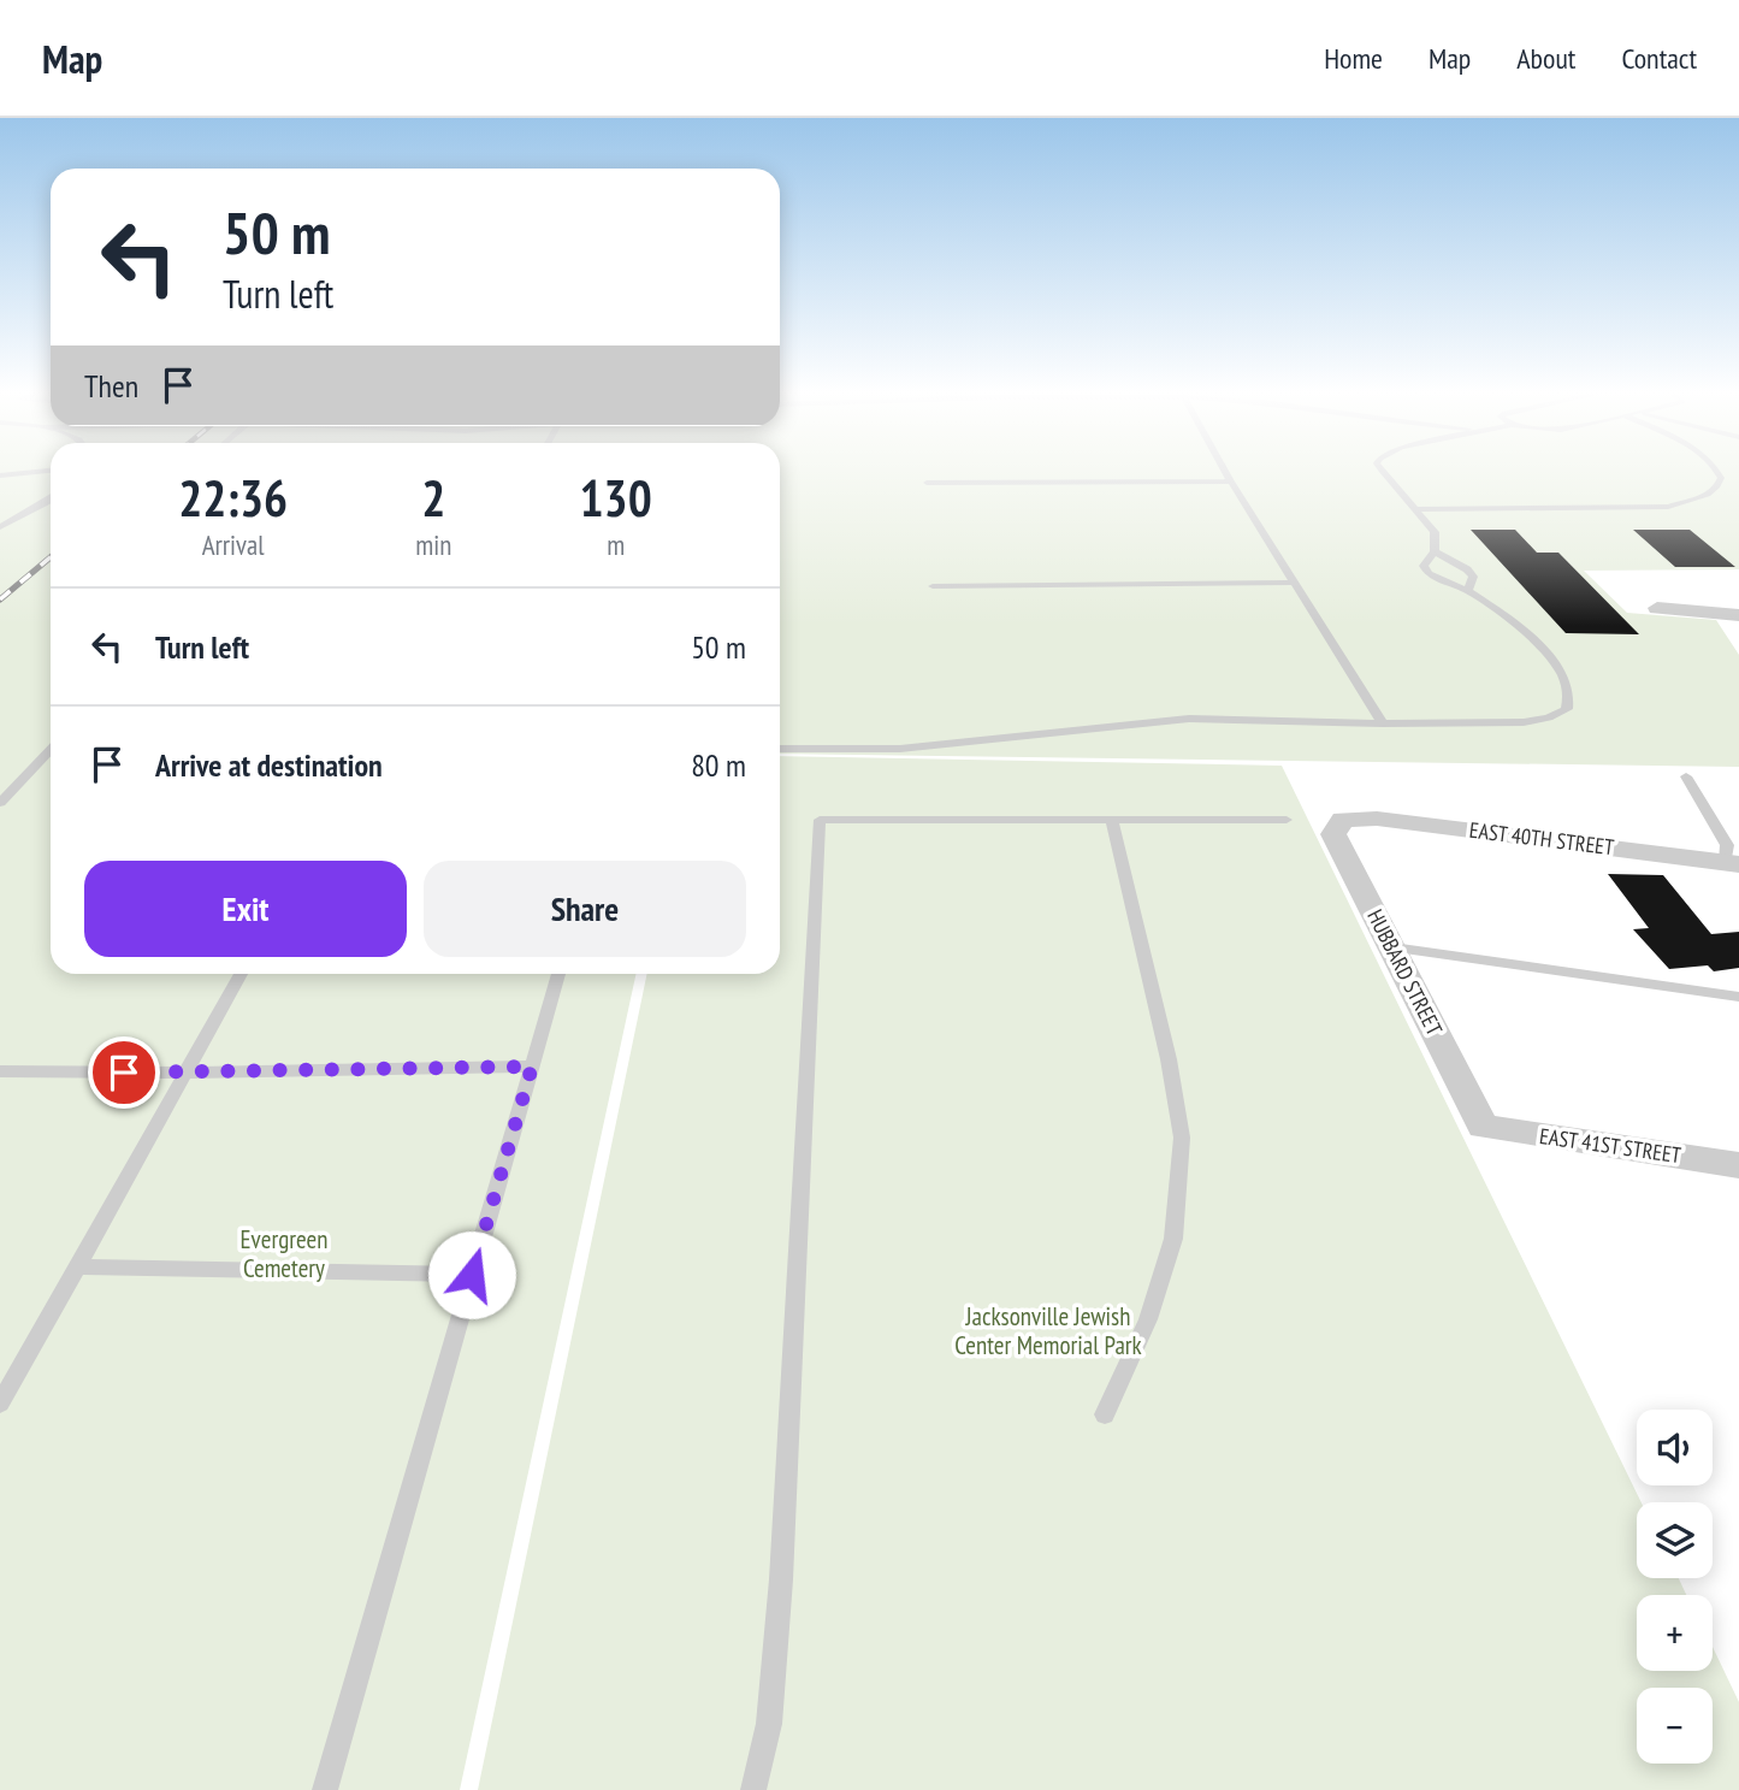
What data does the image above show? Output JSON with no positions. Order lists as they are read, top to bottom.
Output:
{
  "streets": {
    "street": ["EAST 40TH STREET", "HUBBARD STREET", "EAST 41ST STREET"]
  },
  "crossings": [
    ["EAST 40TH STREET", "HUBBARD STREET"],
    ["HUBBARD STREET", "EAST 41ST STREET"]
  ],
  "parks": ["Evergreen Cemetery", "Jacksonville Jewish Center Memorial Park"],
  "page": {
    "header": "Map",
    "nav": [
      "Home",
      "Map",
      "About",
      "Contact"
    ],
    "turn": ["50 m", "Turn left"],
    "then": "Then",
    "eta": [
      "22:36",
      "Arrival",
      "2",
      "min",
      "130",
      "m"
    ],
    "list": [
      {
        "name": "Turn left",
        "value": "50 m"
      },
      {
        "name": "Arrive at destination",
        "value": "80 m"
      }
    ],
    "buttons": ["Exit", "Share"],
    "map_buttons": ["+", "−"]
  }
}
